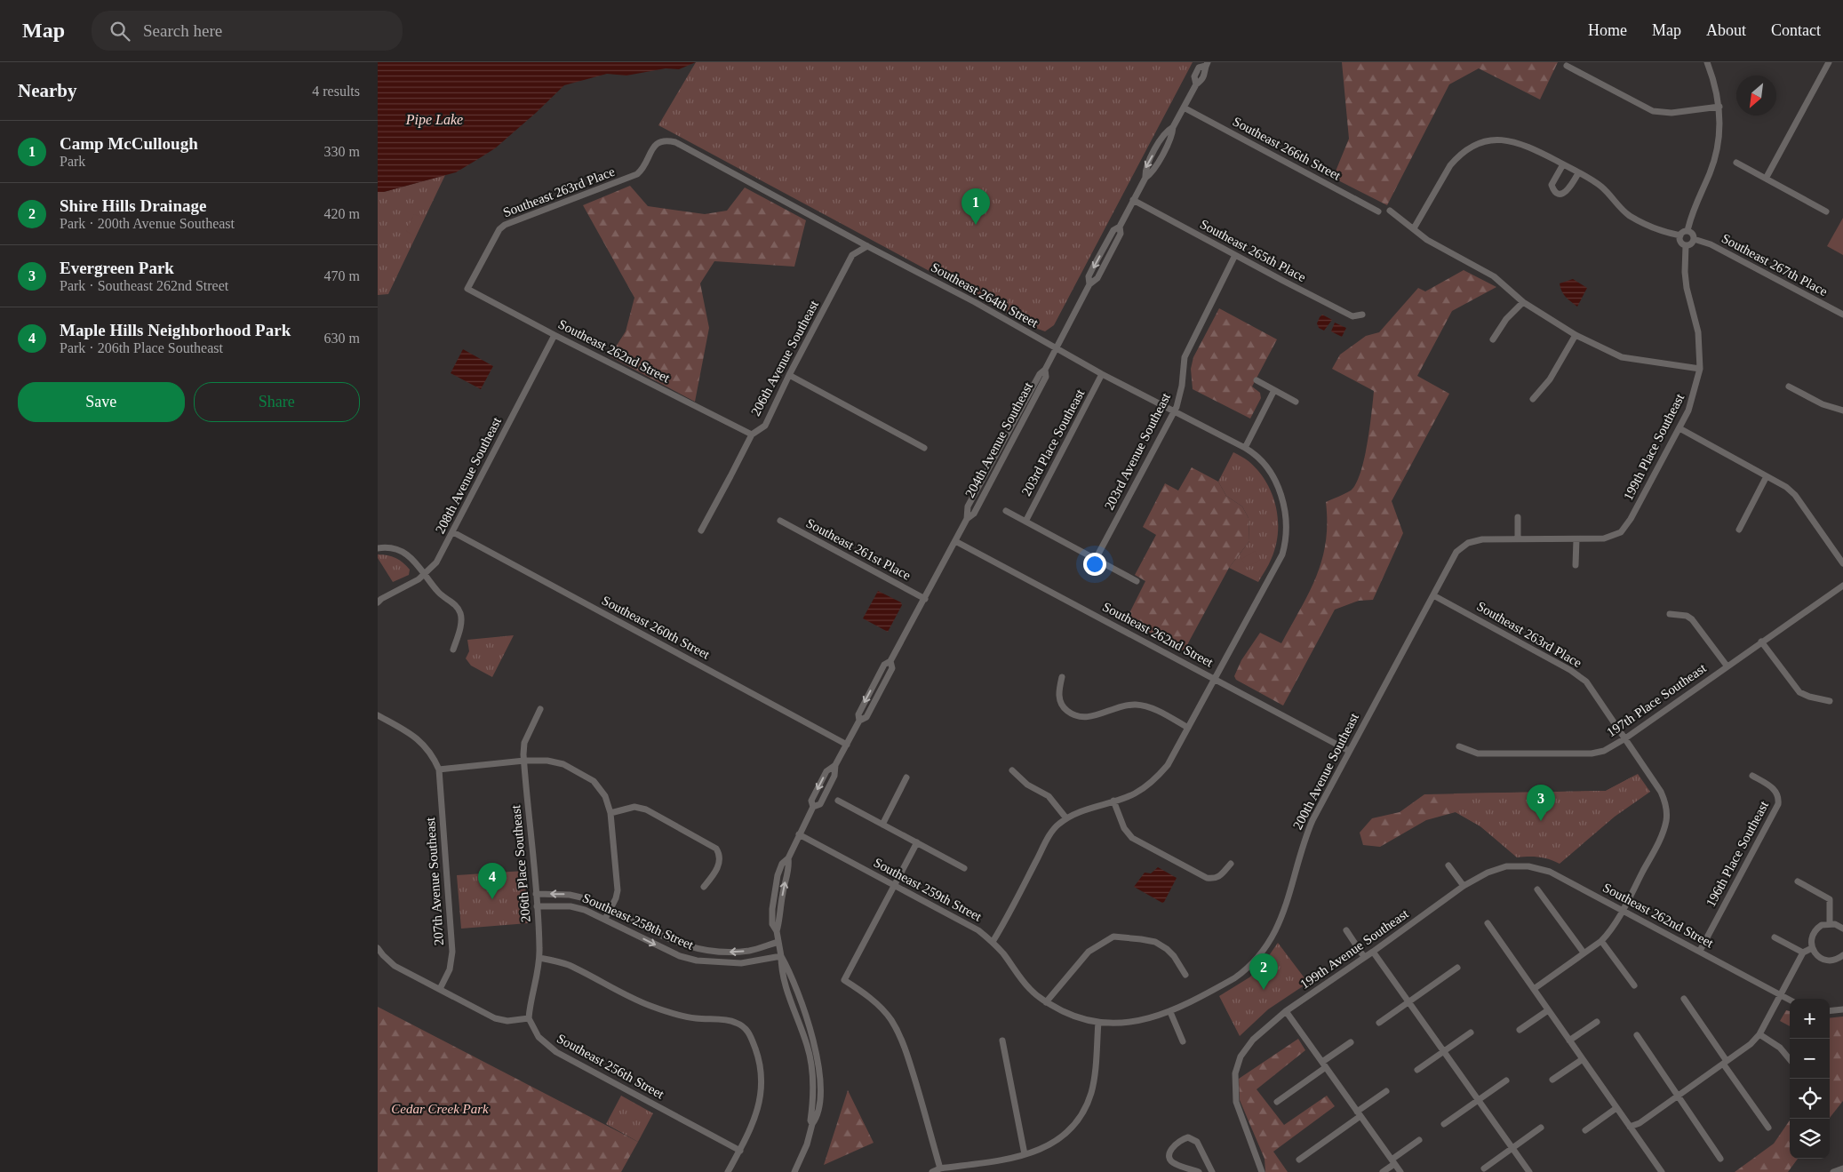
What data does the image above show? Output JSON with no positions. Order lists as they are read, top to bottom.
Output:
{
  "streets": {
    "street": [
      "Southeast 266th Street",
      "Southeast 263rd Place",
      "Southeast 265th Place",
      "Southeast 267th Place",
      "Southeast 264th Street",
      "Southeast 262nd Street",
      "206th Avenue Southeast",
      "204th Avenue Southeast",
      "203rd Place Southeast",
      "199th Place Southeast",
      "203rd Avenue Southeast",
      "208th Avenue Southeast",
      "Southeast 261st Place",
      "Southeast 260th Street",
      "197th Place Southeast",
      "200th Avenue Southeast",
      "196th Place Southeast",
      "206th Place Southeast",
      "207th Avenue Southeast",
      "Southeast 259th Street",
      "Southeast 258th Street",
      "199th Avenue Southeast",
      "Southeast 256th Street"
    ]
  },
  "crossings": [
    ["Southeast 266th Street", "204th Avenue Southeast"],
    ["Southeast 263rd Place", "Southeast 264th Street"],
    ["Southeast 263rd Place", "Southeast 262nd Street"],
    ["Southeast 263rd Place", "197th Place Southeast"],
    ["Southeast 263rd Place", "200th Avenue Southeast"],
    ["Southeast 265th Place", "204th Avenue Southeast"],
    ["Southeast 265th Place", "203rd Avenue Southeast"],
    ["Southeast 267th Place", "199th Place Southeast"],
    ["Southeast 264th Street", "Southeast 262nd Street"],
    ["Southeast 264th Street", "206th Avenue Southeast"],
    ["Southeast 264th Street", "204th Avenue Southeast"],
    ["Southeast 264th Street", "203rd Place Southeast"],
    ["Southeast 264th Street", "203rd Avenue Southeast"],
    ["Southeast 262nd Street", "206th Avenue Southeast"],
    ["Southeast 262nd Street", "204th Avenue Southeast"],
    ["Southeast 262nd Street", "208th Avenue Southeast"],
    ["Southeast 262nd Street", "200th Avenue Southeast"],
    ["Southeast 262nd Street", "196th Place Southeast"],
    ["Southeast 262nd Street", "199th Avenue Southeast"],
    ["204th Avenue Southeast", "Southeast 261st Place"],
    ["204th Avenue Southeast", "Southeast 260th Street"],
    ["204th Avenue Southeast", "Southeast 259th Street"],
    ["204th Avenue Southeast", "Southeast 258th Street"],
    ["199th Place Southeast", "200th Avenue Southeast"],
    ["208th Avenue Southeast", "Southeast 260th Street"],
    ["200th Avenue Southeast", "Southeast 259th Street"],
    ["206th Place Southeast", "Southeast 258th Street"],
    ["206th Place Southeast", "Southeast 256th Street"]
  ],
  "water": ["Pipe Lake"],
  "parks": ["Cedar Creek Park"],
  "north": "bottom left",
  "page": {
    "header": "Map",
    "search": "Search here",
    "nav": [
      "Home",
      "Map",
      "About",
      "Contact"
    ],
    "heading": ["Nearby", "4 results"],
    "list": [
      {
        "mark": "1",
        "name": "Camp McCullough",
        "note": "Park",
        "value": "330 m"
      },
      {
        "mark": "2",
        "name": "Shire Hills Drainage",
        "note": "Park · 200th Avenue Southeast",
        "value": "420 m"
      },
      {
        "mark": "3",
        "name": "Evergreen Park",
        "note": "Park · Southeast 262nd Street",
        "value": "470 m"
      },
      {
        "mark": "4",
        "name": "Maple Hills Neighborhood Park",
        "note": "Park · 206th Place Southeast",
        "value": "630 m"
      }
    ],
    "pins": [
      "1",
      "3",
      "4",
      "2"
    ],
    "buttons": ["Save", "Share"],
    "map_buttons": ["+", "−"]
  }
}
